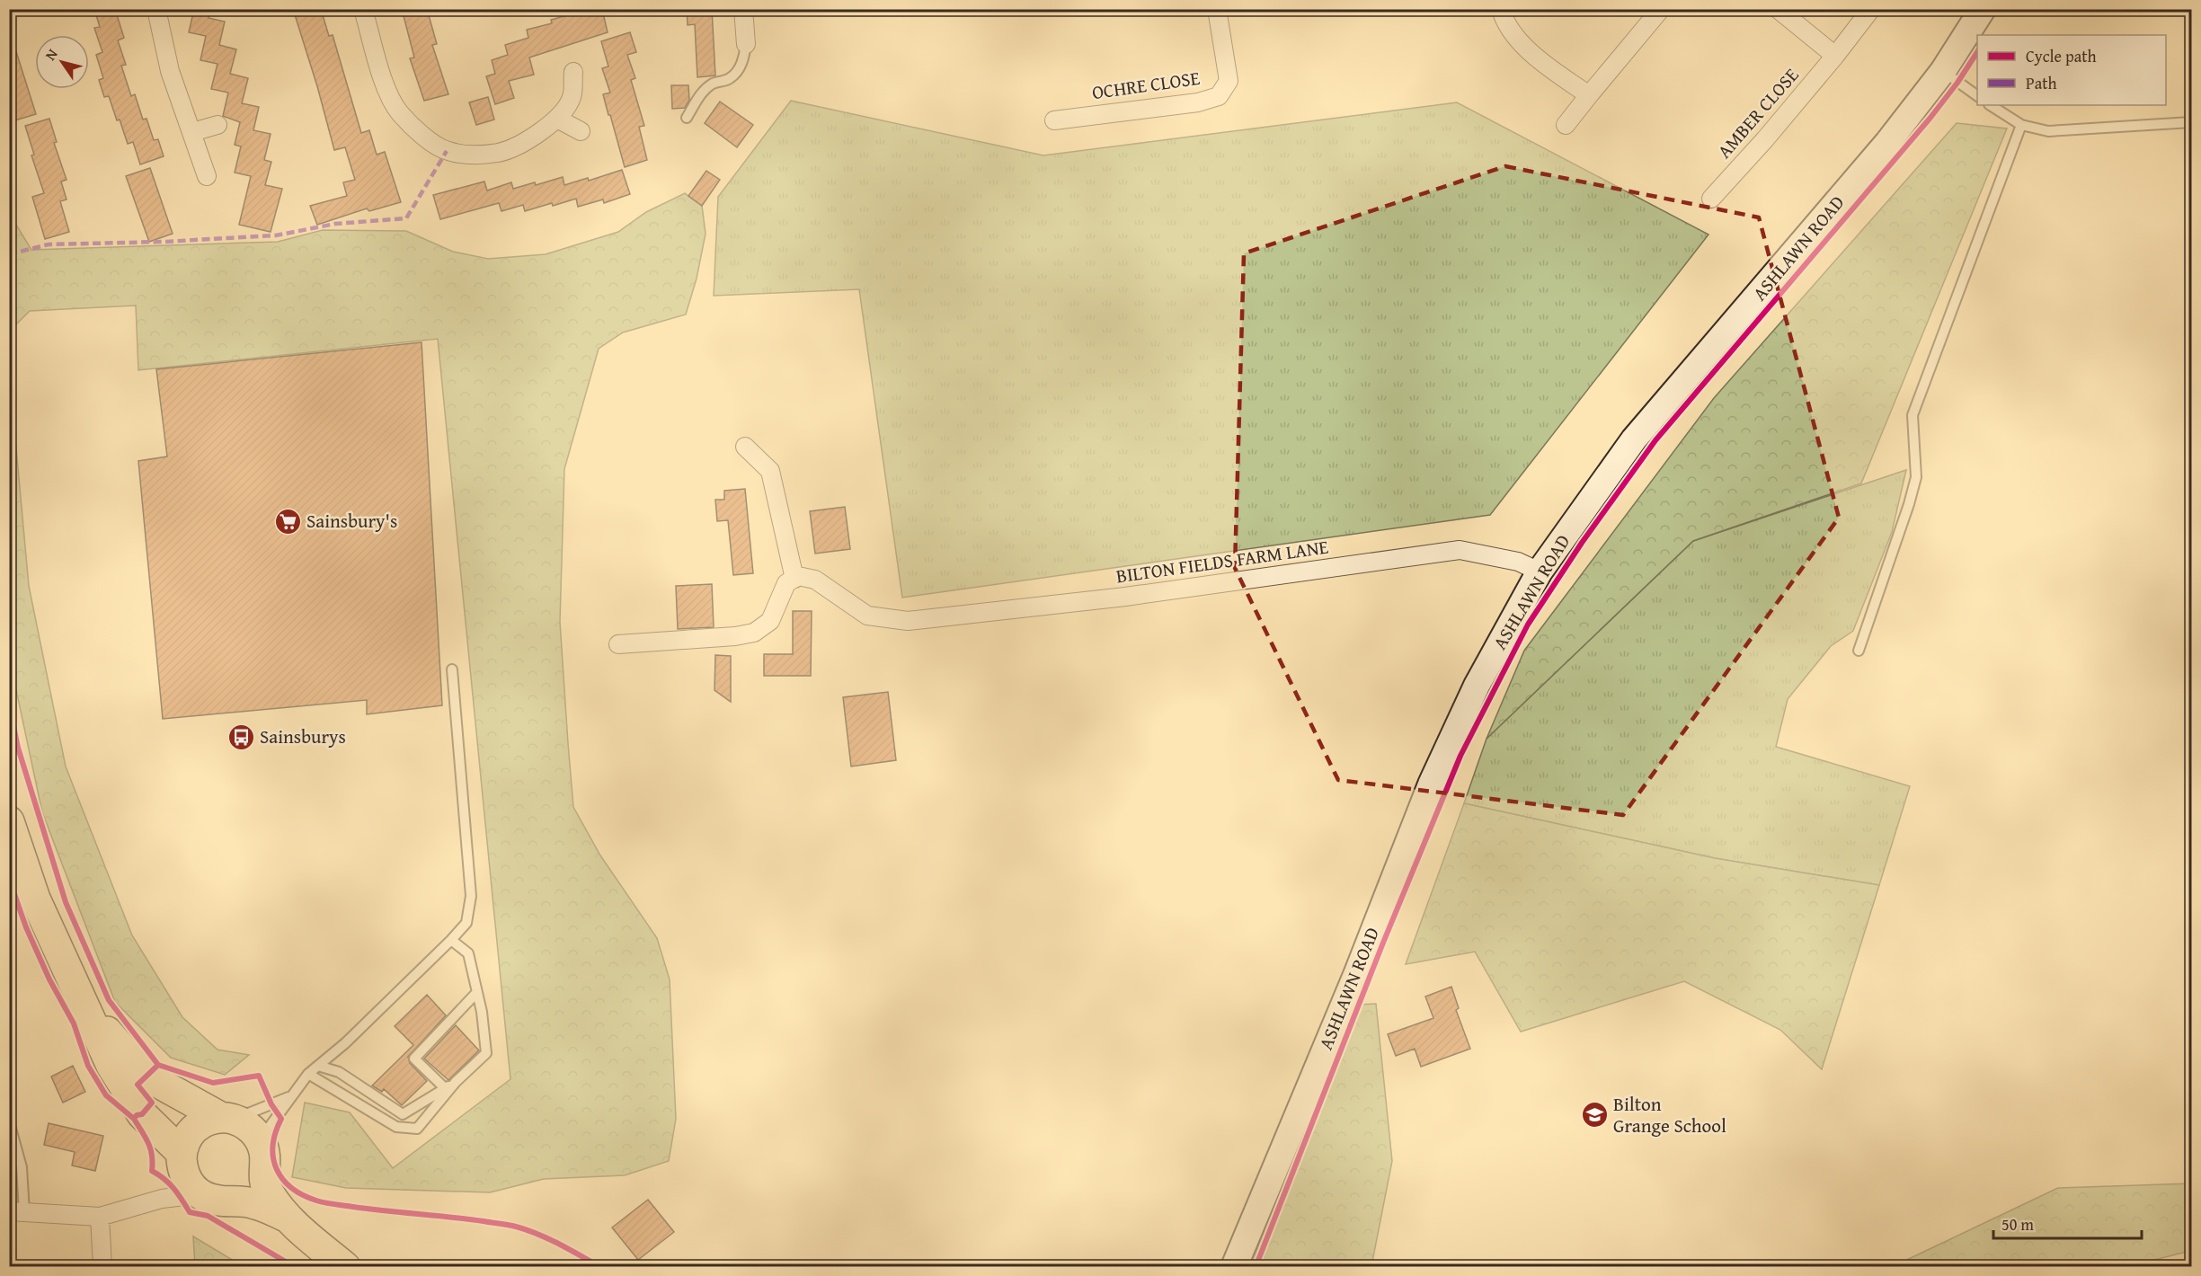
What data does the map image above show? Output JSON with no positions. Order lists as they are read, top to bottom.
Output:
{
  "streets": {
    "main road": ["ASHLAWN ROAD"],
    "street": ["OCHRE CLOSE", "AMBER CLOSE", "BILTON FIELDS FARM LANE"]
  },
  "crossings": [
    ["ASHLAWN ROAD", "BILTON FIELDS FARM LANE"]
  ],
  "places": {
    "supermarket": ["Sainsbury's"],
    "bus stop": ["Sainsburys"],
    "school or university": ["Bilton Grange School"]
  },
  "legend": ["Cycle path", "Path"],
  "scale_bar": "50 m",
  "north": "top left"
}
